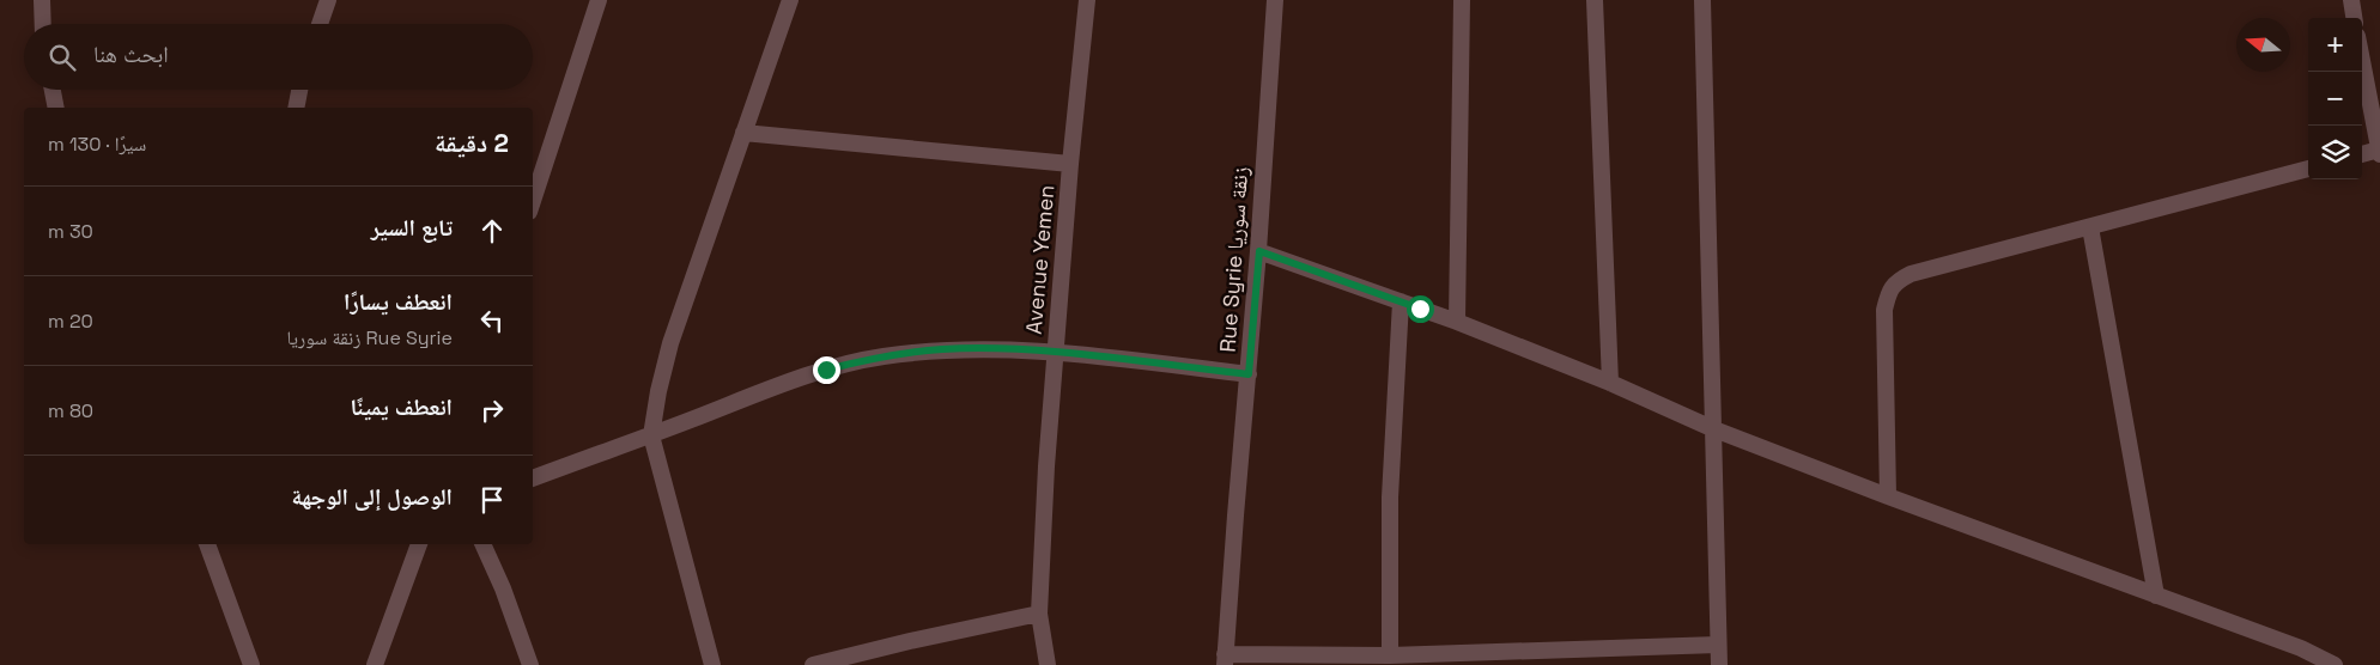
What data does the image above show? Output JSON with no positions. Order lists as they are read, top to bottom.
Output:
{
  "streets": {
    "street": ["Avenue Yemen", "Rue Syrie زنقة سوريا"]
  },
  "north": "left",
  "page": {
    "map_buttons": ["+", "−"],
    "search": "ابحث هنا",
    "heading": ["2 دقيقة", "سيرًا · 130 m"],
    "list": [
      ["تابع السير", "30 m"],
      ["انعطف يسارًا", "Rue Syrie زنقة سوريا", "20 m"],
      ["انعطف يمينًا", "80 m"],
      "الوصول إلى الوجهة"
    ]
  }
}
